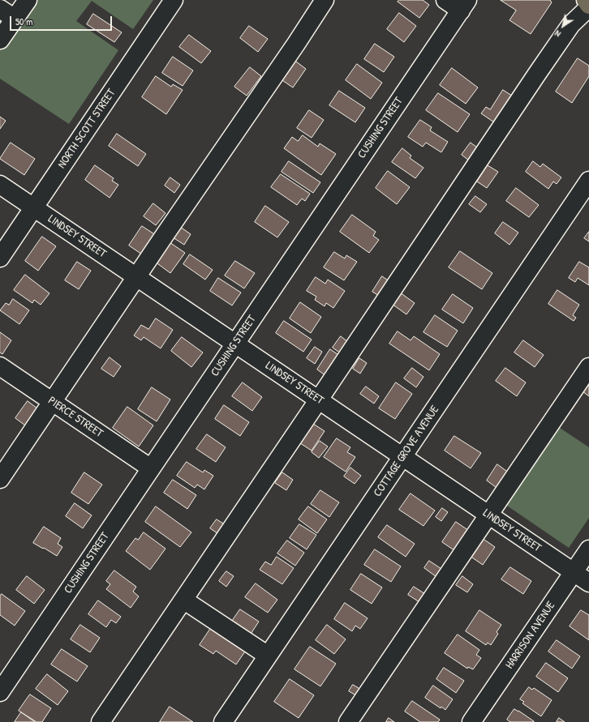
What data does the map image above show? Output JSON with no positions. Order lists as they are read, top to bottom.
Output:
{
  "streets": {
    "street": [
      "CUSHING STREET",
      "NORTH SCOTT STREET",
      "LINDSEY STREET",
      "PIERCE STREET",
      "COTTAGE GROVE AVENUE",
      "HARRISON AVENUE"
    ]
  },
  "crossings": [
    ["CUSHING STREET", "LINDSEY STREET"],
    ["CUSHING STREET", "PIERCE STREET"],
    ["NORTH SCOTT STREET", "LINDSEY STREET"],
    ["LINDSEY STREET", "COTTAGE GROVE AVENUE"],
    ["LINDSEY STREET", "HARRISON AVENUE"]
  ],
  "scale_bar": "50 m",
  "north": "bottom left"
}
